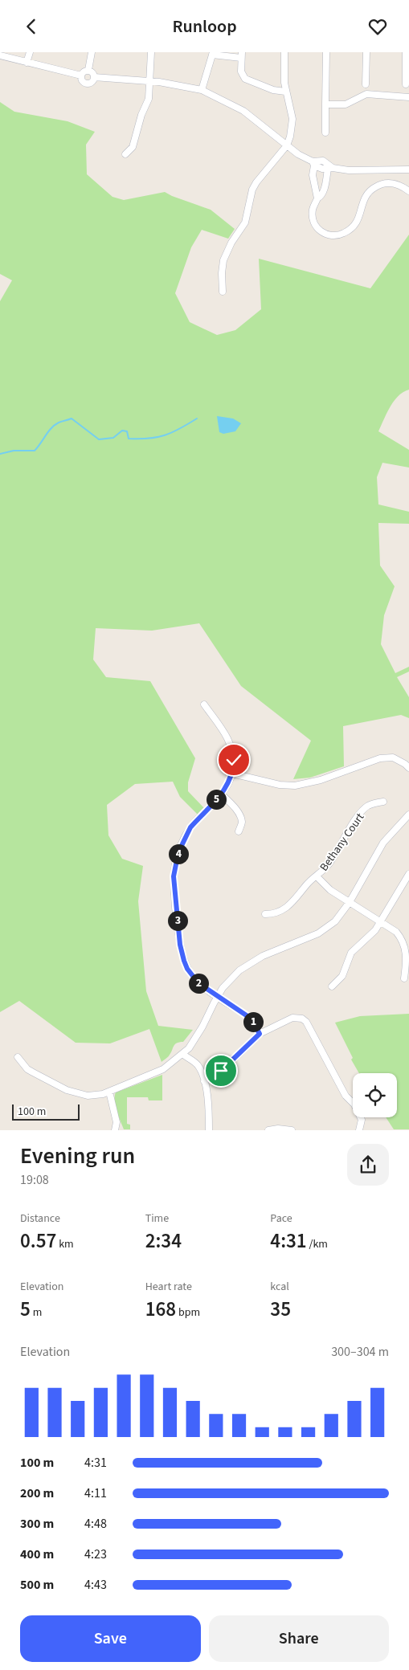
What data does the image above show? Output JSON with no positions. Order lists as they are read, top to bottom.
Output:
{
  "streets": {
    "street": ["Bethany Court"]
  },
  "scale_bar": "100 m",
  "page": {
    "header": "Runloop",
    "pins": [
      "5",
      "4",
      "3",
      "2",
      "1"
    ],
    "scale": "100 m",
    "heading": ["Evening run", "19:08"],
    "stats": [
      ["Distance", "0.57 km"],
      ["Time", "2:34"],
      ["Pace", "4:31 /km"],
      ["Elevation", "5 m"],
      ["Heart rate", "168 bpm"],
      ["kcal", "35"]
    ],
    "chart": ["Elevation", "300–304 m"],
    "list": [
      {
        "name": "100 m",
        "note": "4:31"
      },
      {
        "name": "200 m",
        "note": "4:11"
      },
      {
        "name": "300 m",
        "note": "4:48"
      },
      {
        "name": "400 m",
        "note": "4:23"
      },
      {
        "name": "500 m",
        "note": "4:43"
      }
    ],
    "buttons": ["Save", "Share"]
  }
}
